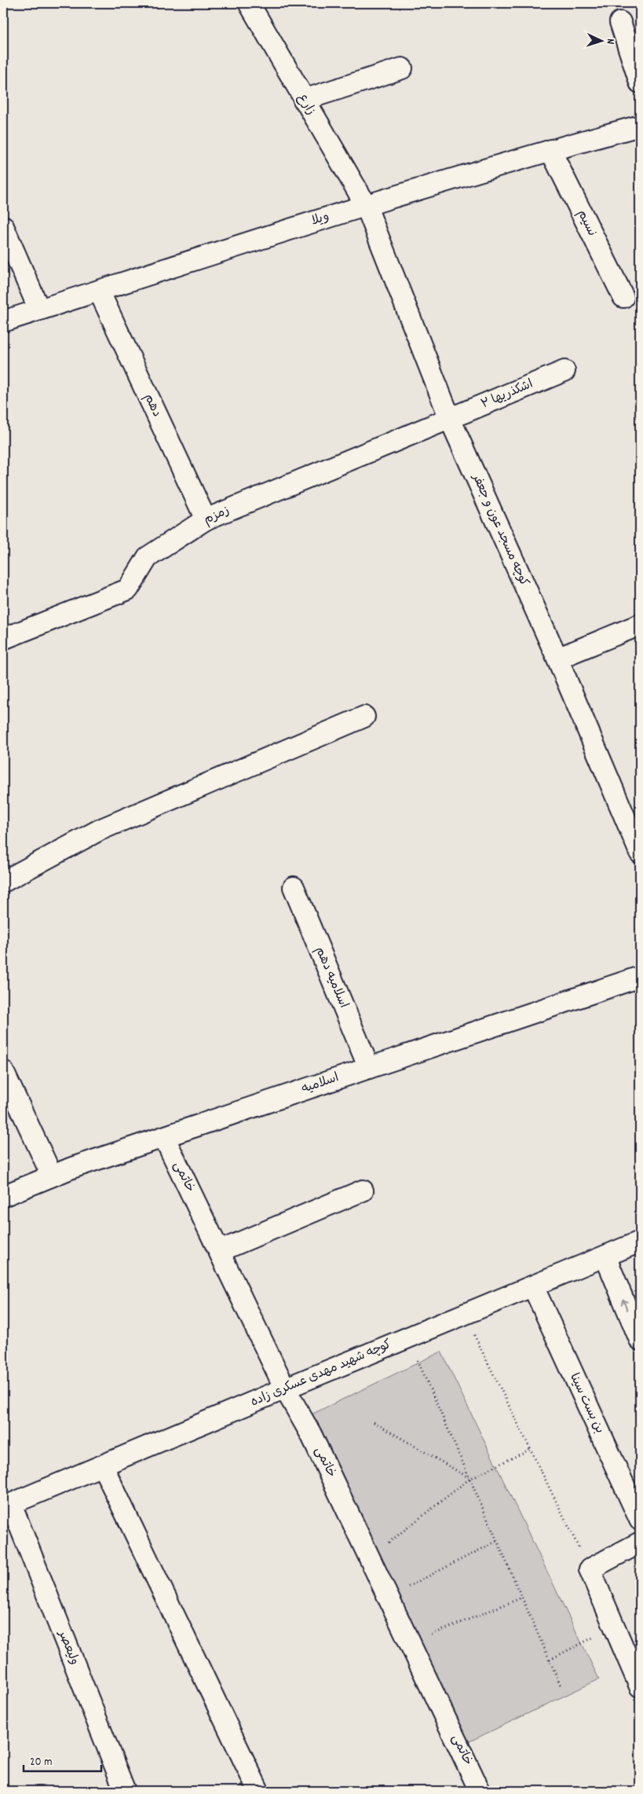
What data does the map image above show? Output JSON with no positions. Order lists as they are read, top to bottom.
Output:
{
  "streets": {
    "street": [
      "زارع",
      "ویلا",
      "نسیم",
      "اشکذریها ۲",
      "دهم",
      "زمزم",
      "کوچه مسجد عون و جعفر",
      "اسلامیه دهم",
      "اسلامیه",
      "خاتمی",
      "کوچه شهید مهدی عسکری زاده",
      "بن بست سینا",
      "ولیعصر"
    ]
  },
  "crossings": [
    ["زارع", "ویلا"],
    ["زارع", "کوچه مسجد عون و جعفر"],
    ["ویلا", "نسیم"],
    ["ویلا", "دهم"],
    ["ویلا", "کوچه مسجد عون و جعفر"],
    ["اشکذریها ۲", "زمزم"],
    ["اشکذریها ۲", "کوچه مسجد عون و جعفر"],
    ["دهم", "زمزم"],
    ["زمزم", "کوچه مسجد عون و جعفر"],
    ["اسلامیه دهم", "اسلامیه"],
    ["اسلامیه", "خاتمی"],
    ["خاتمی", "کوچه شهید مهدی عسکری زاده"],
    ["کوچه شهید مهدی عسکری زاده", "بن بست سینا"],
    ["کوچه شهید مهدی عسکری زاده", "ولیعصر"]
  ],
  "scale_bar": "20 m",
  "north": "right"
}
